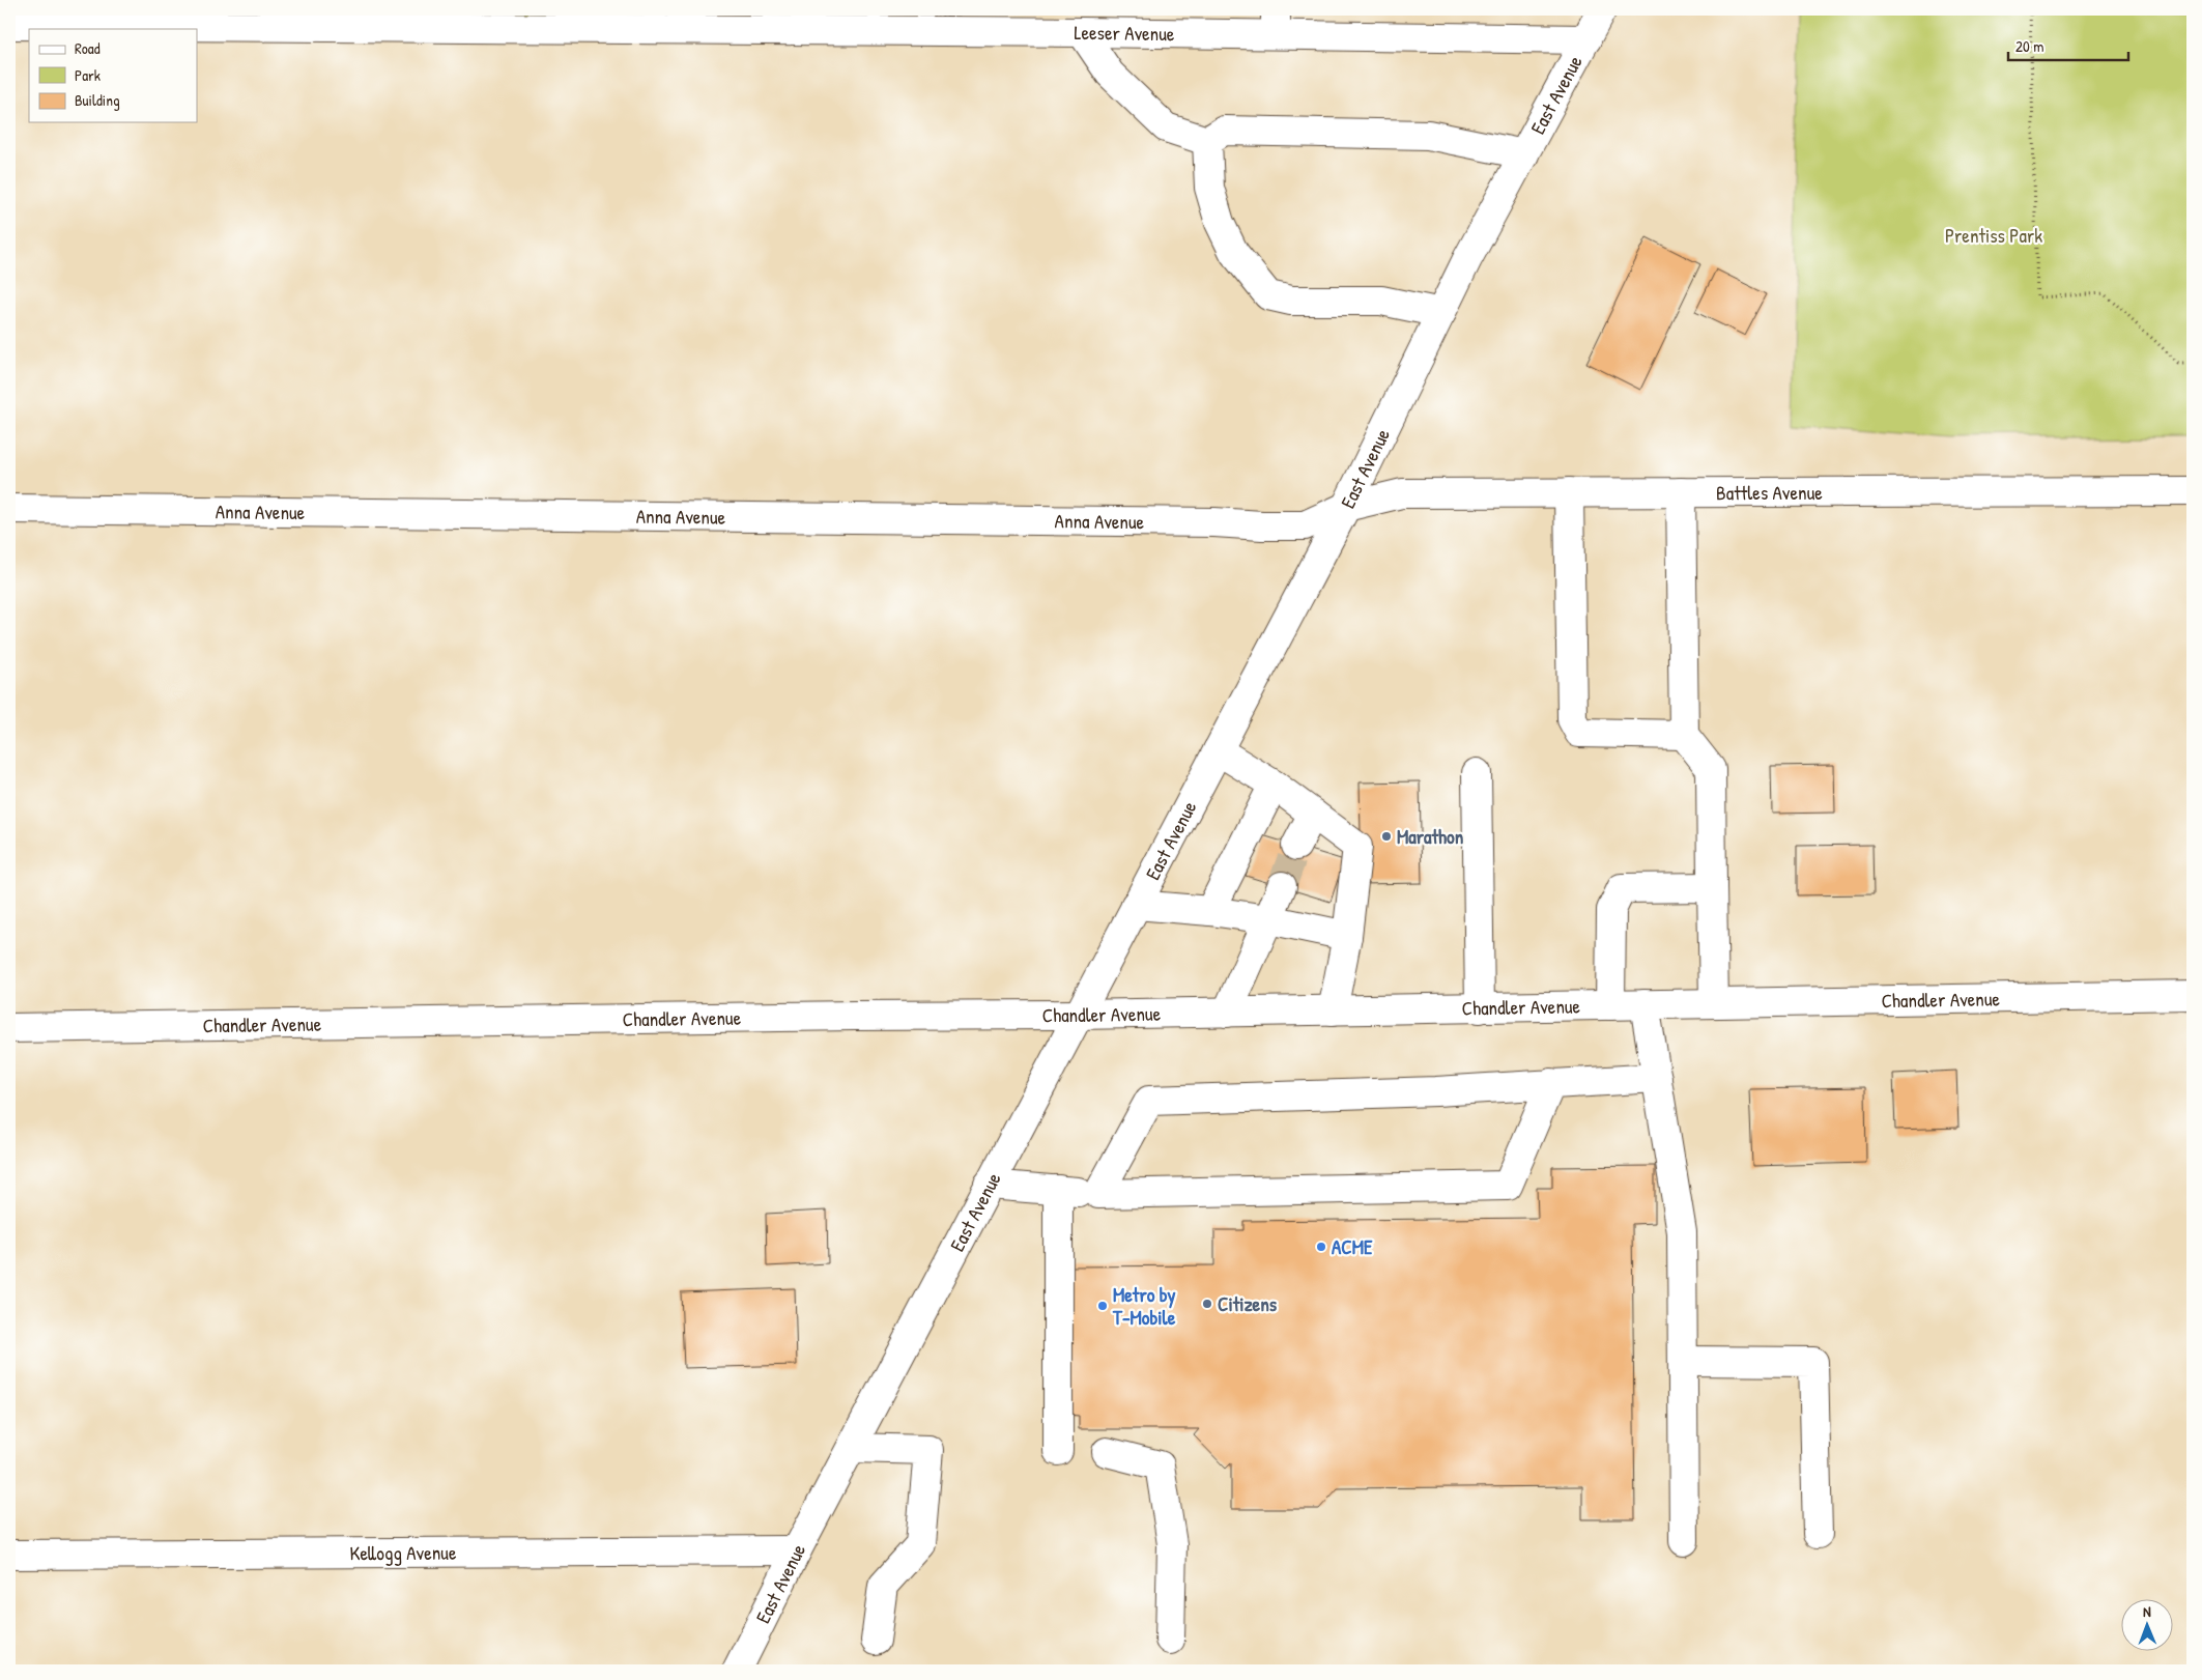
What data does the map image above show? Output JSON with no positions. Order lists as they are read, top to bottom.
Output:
{
  "streets": {
    "street": [
      "Leeser Avenue",
      "East Avenue",
      "Battles Avenue",
      "Anna Avenue",
      "Chandler Avenue",
      "Kellogg Avenue"
    ]
  },
  "crossings": [
    ["Leeser Avenue", "East Avenue"],
    ["East Avenue", "Battles Avenue"],
    ["East Avenue", "Anna Avenue"],
    ["East Avenue", "Chandler Avenue"],
    ["East Avenue", "Kellogg Avenue"],
    ["Battles Avenue", "Anna Avenue"]
  ],
  "parks": ["Prentiss Park"],
  "places": [
    "Marathon",
    "ACME",
    "Citizens",
    "Metro by T-Mobile"
  ],
  "legend": ["Road", "Park", "Building"],
  "scale_bar": "20 m",
  "north": "top"
}
